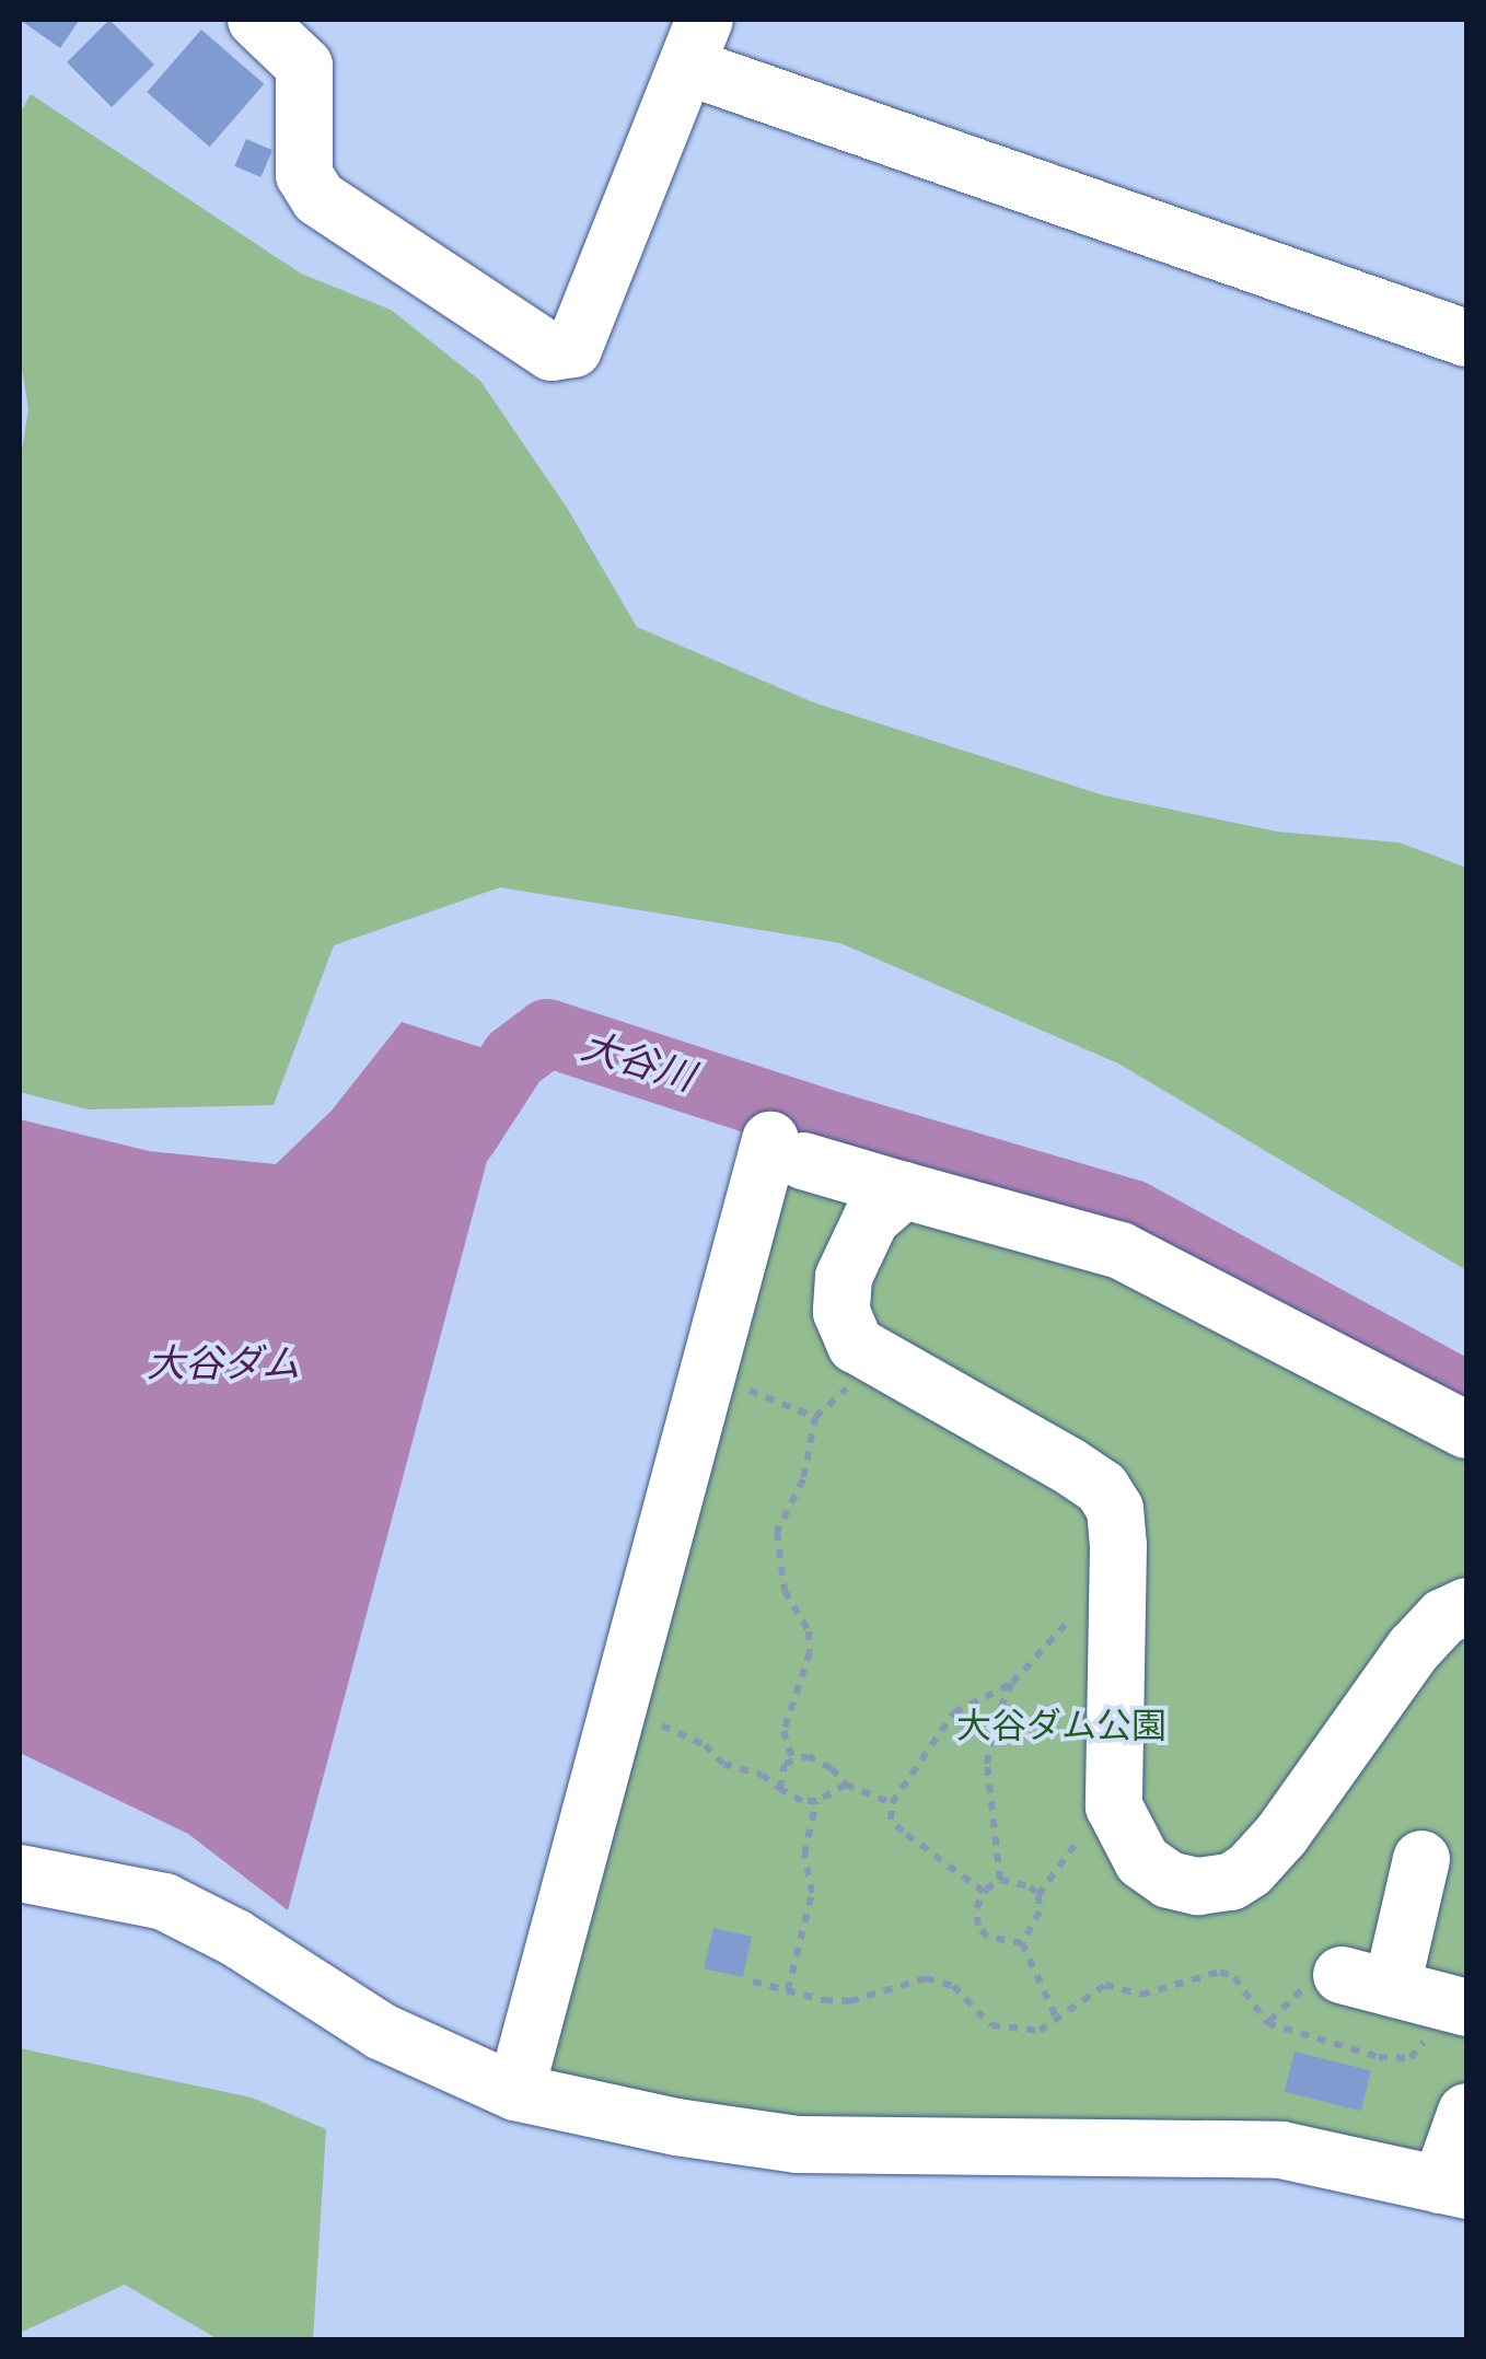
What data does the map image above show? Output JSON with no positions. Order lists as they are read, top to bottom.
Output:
{
  "water": ["大谷川", "大谷ダム"],
  "parks": ["大谷ダム公園"]
}
